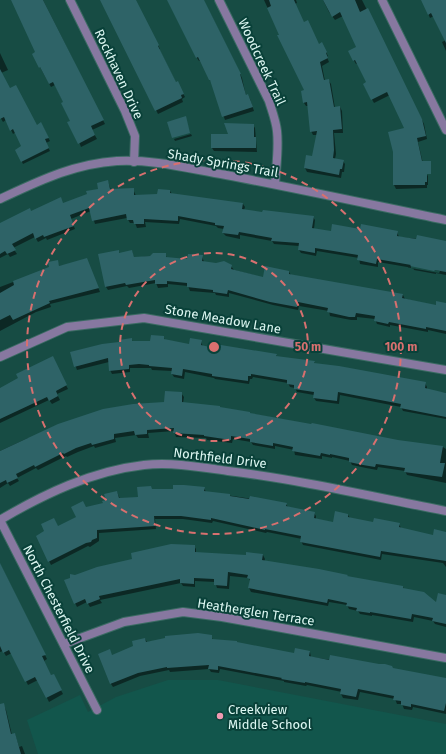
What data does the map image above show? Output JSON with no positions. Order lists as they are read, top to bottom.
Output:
{
  "streets": {
    "street": [
      "Woodcreek Trail",
      "Rockhaven Drive",
      "Shady Springs Trail",
      "Stone Meadow Lane",
      "Northfield Drive",
      "North Chesterfield Drive",
      "Heatherglen Terrace"
    ]
  },
  "crossings": [
    ["Woodcreek Trail", "Shady Springs Trail"],
    ["Rockhaven Drive", "Shady Springs Trail"],
    ["Northfield Drive", "North Chesterfield Drive"],
    ["North Chesterfield Drive", "Heatherglen Terrace"]
  ],
  "places": ["Creekview Middle School"],
  "rings": ["50 m", "100 m"]
}
